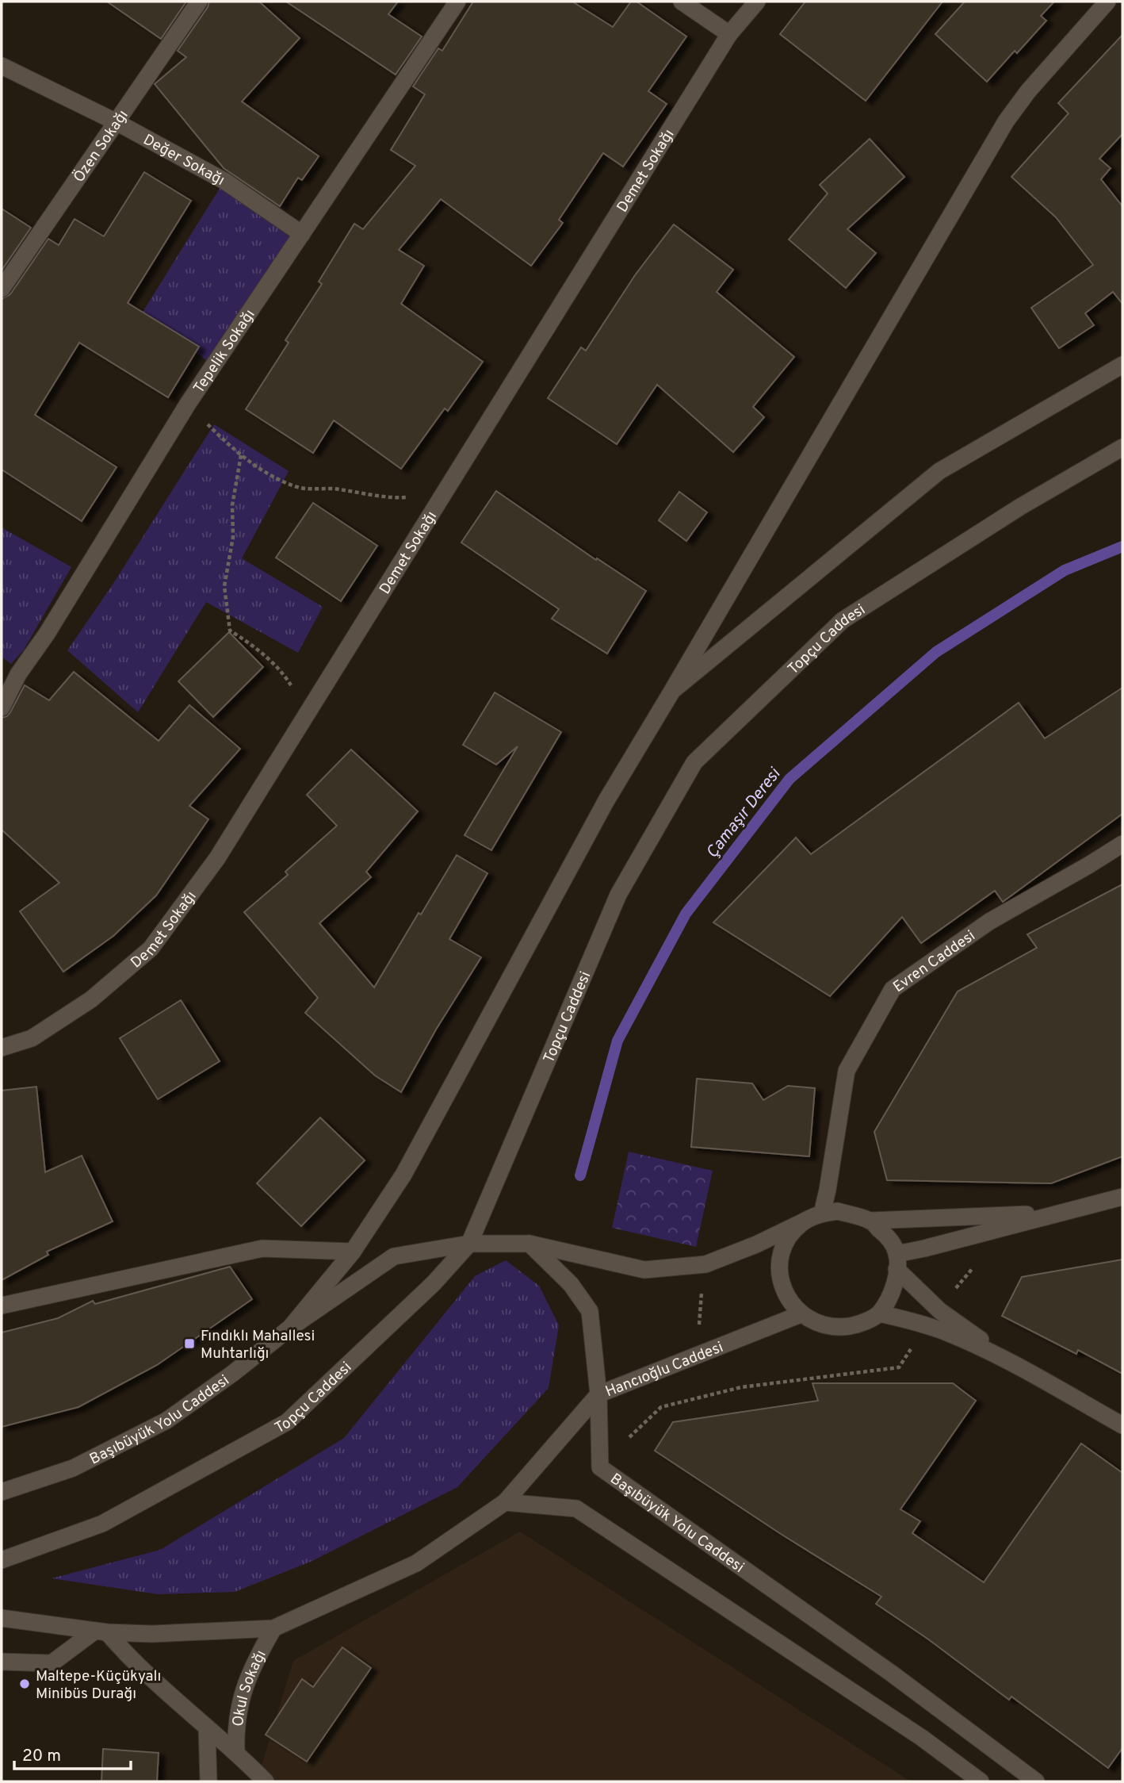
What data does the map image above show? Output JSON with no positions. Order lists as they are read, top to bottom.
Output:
{
  "streets": {
    "street": [
      "Özen Sokağı",
      "Değer Sokağı",
      "Demet Sokağı",
      "Tepelik Sokağı",
      "Topçu Caddesi",
      "Evren Caddesi",
      "Hancıoğlu Caddesi",
      "Başıbüyük Yolu Caddesi",
      "Okul Sokağı"
    ]
  },
  "crossings": [
    ["Özen Sokağı", "Değer Sokağı"],
    ["Değer Sokağı", "Tepelik Sokağı"],
    ["Topçu Caddesi", "Başıbüyük Yolu Caddesi"],
    ["Evren Caddesi", "Hancıoğlu Caddesi"],
    ["Hancıoğlu Caddesi", "Başıbüyük Yolu Caddesi"]
  ],
  "water": ["Çamaşır Deresi"],
  "places": {
    "transit": ["Fındıklı Mahallesi Muhtarlığı"],
    "other": ["Maltepe-Küçükyalı Minibüs Durağı"]
  },
  "scale_bar": "20 m"
}
